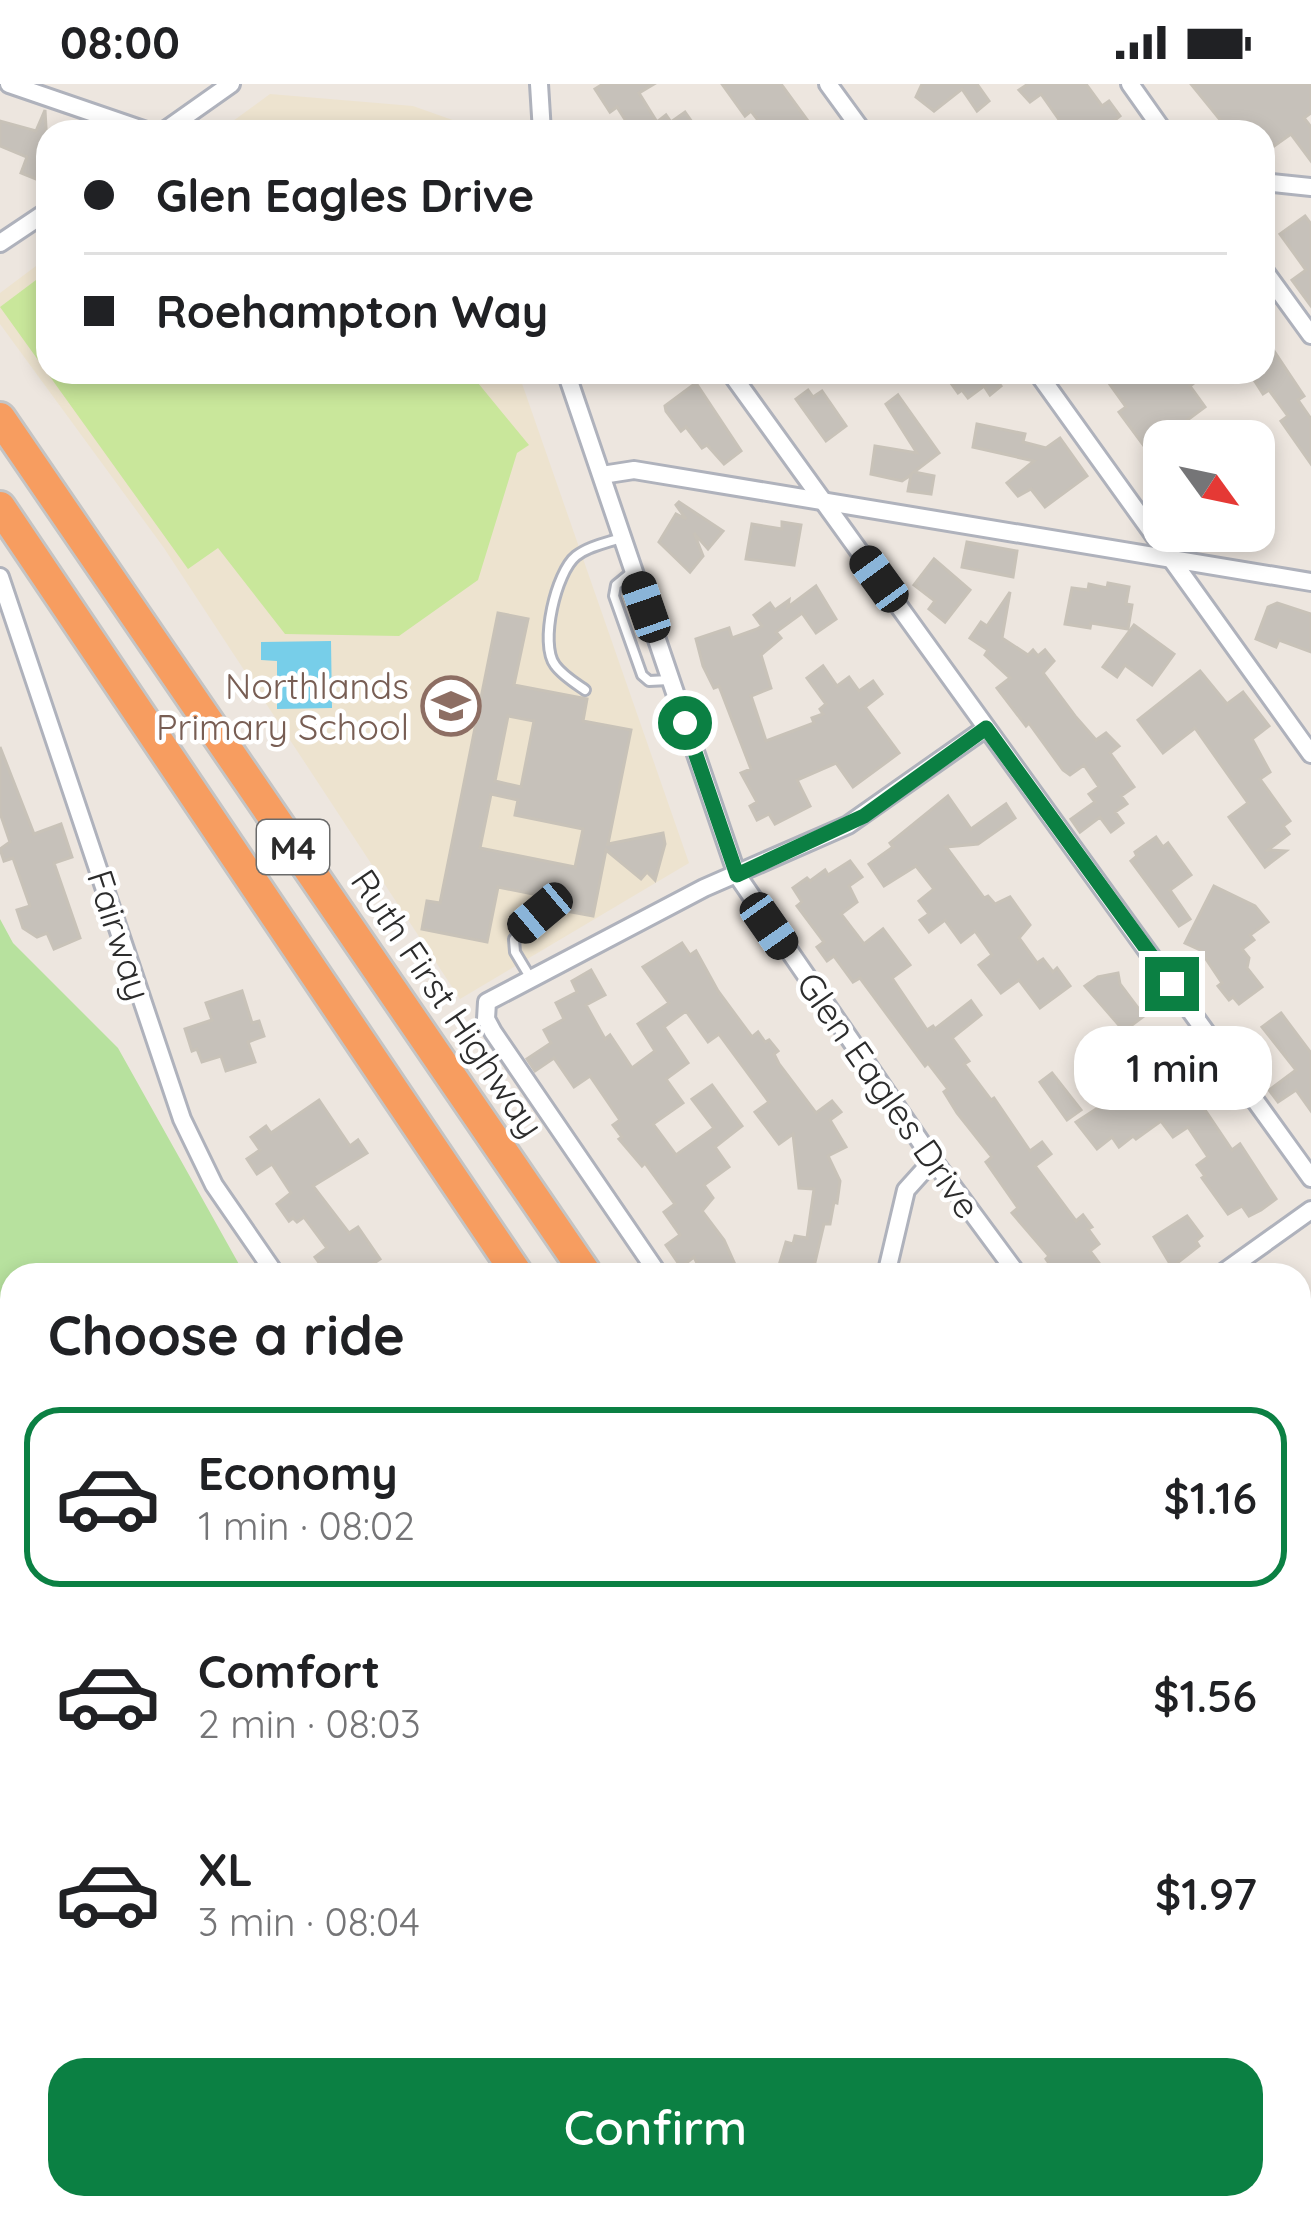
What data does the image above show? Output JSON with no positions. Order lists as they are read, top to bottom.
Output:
{
  "streets": {
    "highway": ["M4", "Ruth First Highway"],
    "street": ["Fairway", "Glen Eagles Drive"]
  },
  "places": {
    "school or university": ["Northlands Primary School"]
  },
  "north": "bottom right",
  "page": {
    "status": "08:00",
    "banner": ["Glen Eagles Drive", "Roehampton Way"],
    "bubble": "1 min",
    "heading": "Choose a ride",
    "list": [
      {
        "name": "Economy",
        "note": "1 min · 08:02",
        "value": "$1.16"
      },
      {
        "name": "Comfort",
        "note": "2 min · 08:03",
        "value": "$1.56"
      },
      {
        "name": "XL",
        "note": "3 min · 08:04",
        "value": "$1.97"
      }
    ],
    "buttons": "Confirm"
  }
}
